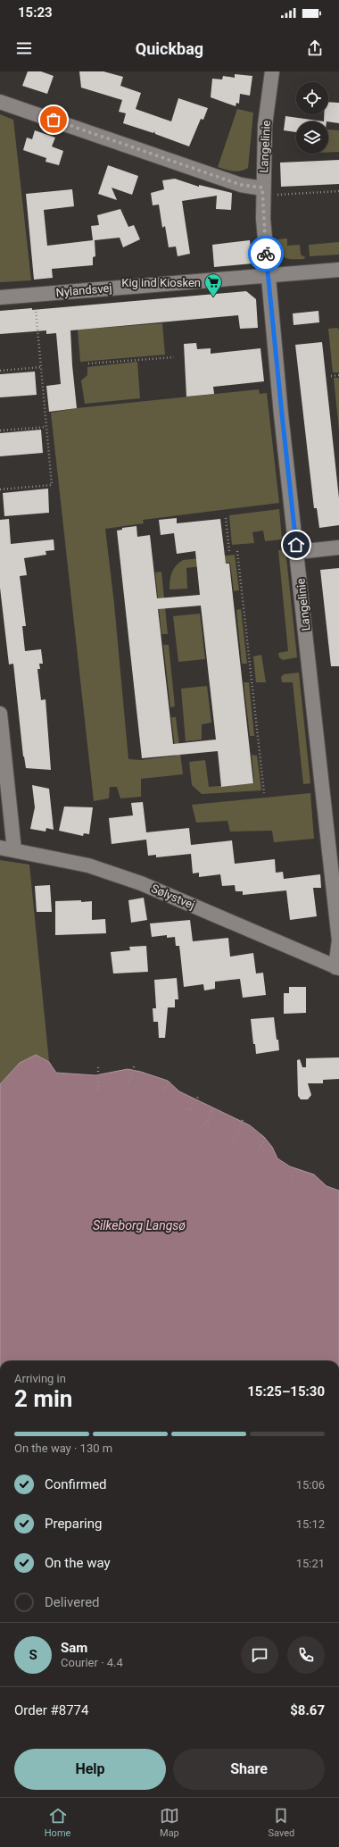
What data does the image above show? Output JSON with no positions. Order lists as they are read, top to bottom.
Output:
{
  "streets": {
    "street": ["Langelinie", "Nylandsvej", "Sølystvej"]
  },
  "crossings": [
    ["Langelinie", "Nylandsvej"],
    ["Langelinie", "Sølystvej"]
  ],
  "water": ["Silkeborg Langsø"],
  "places": {
    "supermarket": ["Kig ind Kiosken"]
  },
  "page": {
    "status": "15:23",
    "header": "Quickbag",
    "heading": ["2 min", "Arriving in", "15:25–15:30"],
    "panel": [
      "Sam",
      "Courier · 4.4",
      "Order #8774",
      "$8.67"
    ],
    "bar": "On the way · 130 m",
    "list": [
      ["Confirmed", "15:06"],
      ["Preparing", "15:12"],
      ["On the way", "15:21"],
      "Delivered"
    ],
    "round": "S",
    "buttons": ["Help", "Share"],
    "tabs": ["Home", "Map", "Saved"]
  }
}
